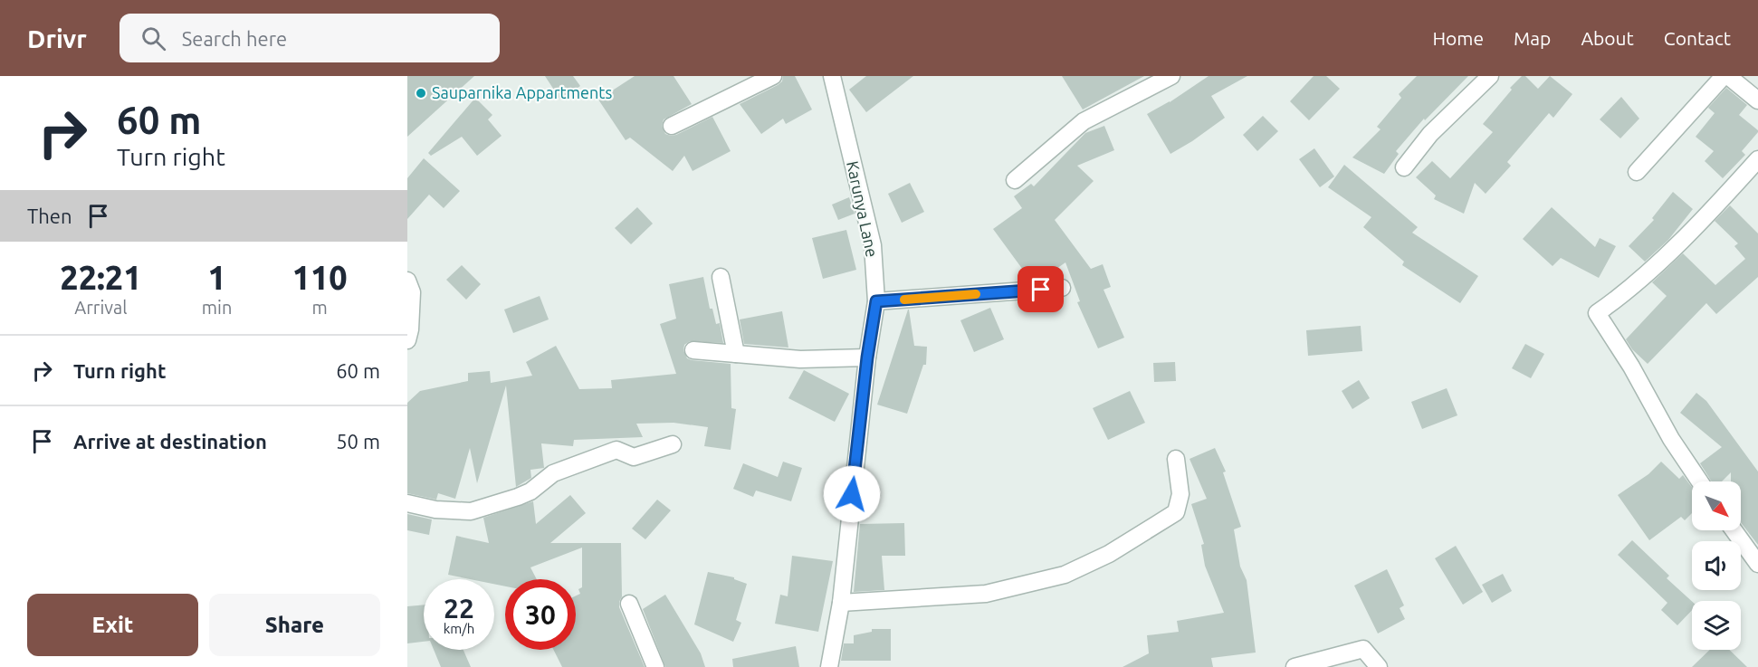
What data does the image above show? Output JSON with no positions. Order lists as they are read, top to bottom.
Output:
{
  "streets": {
    "street": ["Karunya Lane"]
  },
  "places": ["Sauparnika Appartments"],
  "north": "bottom right",
  "page": {
    "header": "Drivr",
    "search": "Search here",
    "nav": [
      "Home",
      "Map",
      "About",
      "Contact"
    ],
    "turn": ["60 m", "Turn right"],
    "then": "Then",
    "eta": [
      "22:21",
      "Arrival",
      "1",
      "min",
      "110",
      "m"
    ],
    "list": [
      {
        "name": "Turn right",
        "value": "60 m"
      },
      {
        "name": "Arrive at destination",
        "value": "50 m"
      }
    ],
    "speed": "22 km/h",
    "limit": "30",
    "buttons": ["Exit", "Share"]
  }
}
